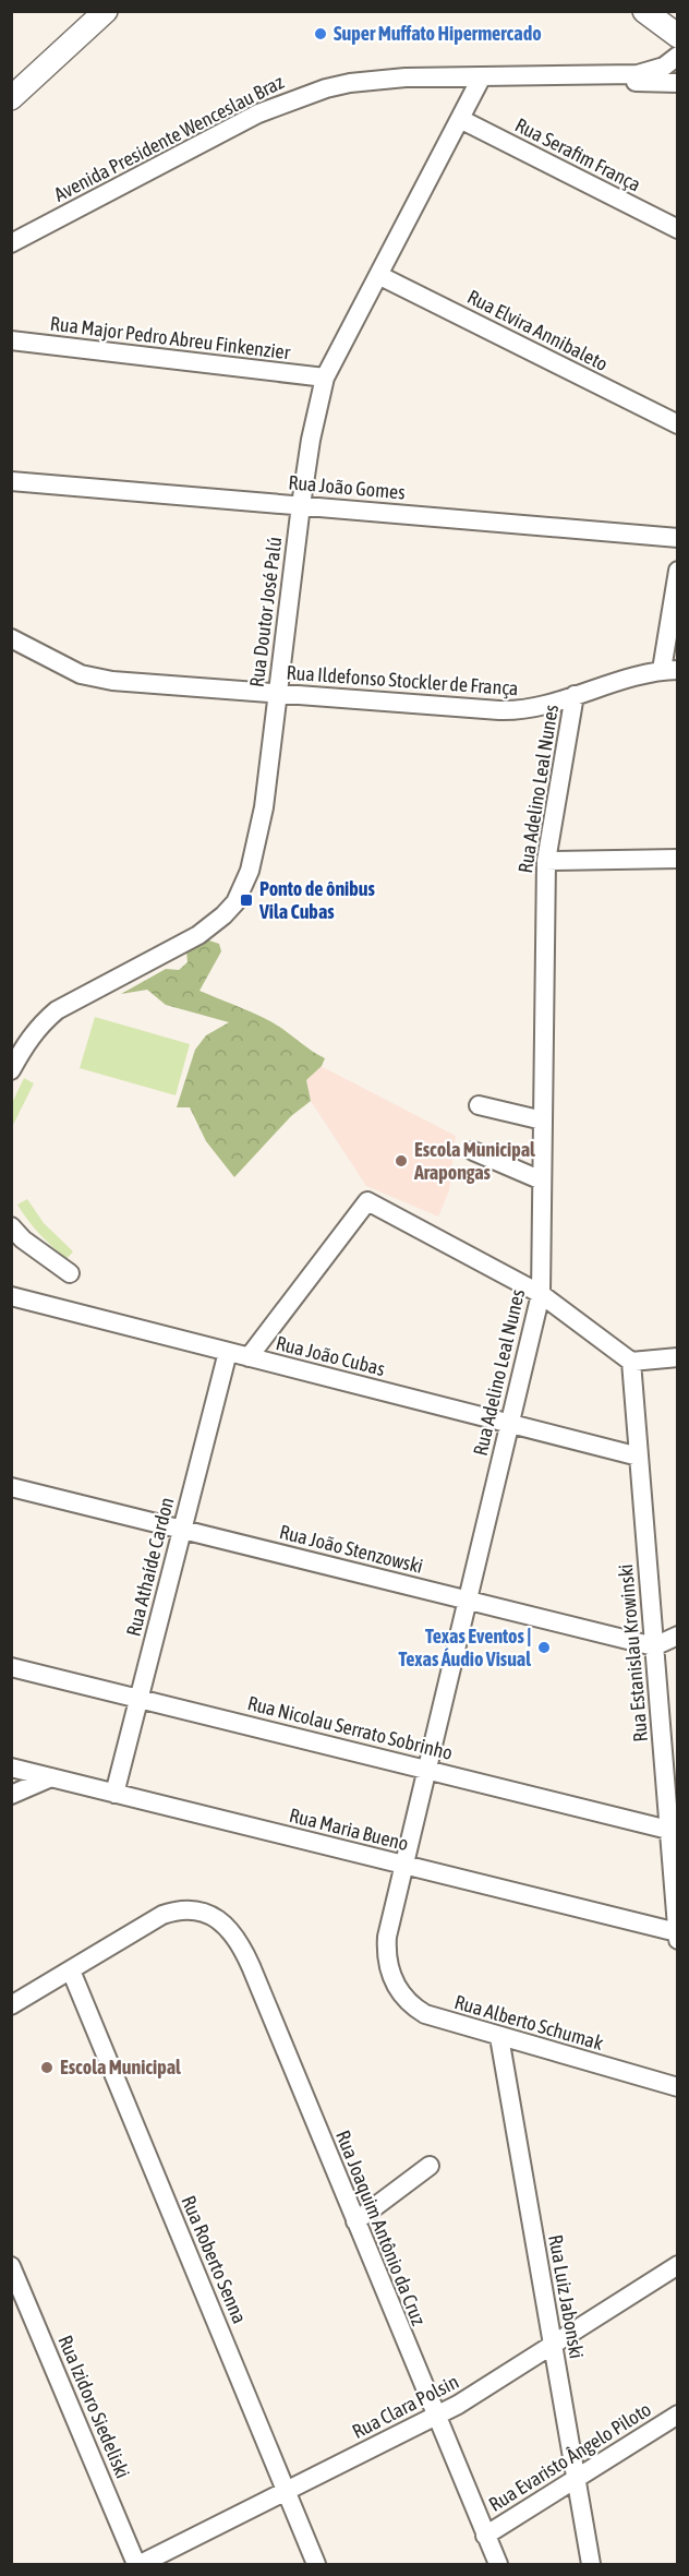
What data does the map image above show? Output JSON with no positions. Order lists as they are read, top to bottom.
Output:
{
  "streets": {
    "street": [
      "Avenida Presidente Wenceslau Braz",
      "Rua Serafim França",
      "Rua Elvira Annibaleto",
      "Rua Major Pedro Abreu Finkenzier",
      "Rua João Gomes",
      "Rua Doutor José Palú",
      "Rua Ildefonso Stockler de França",
      "Rua Adelino Leal Nunes",
      "Rua João Cubas",
      "Rua João Stenzowski",
      "Rua Athaíde Cardon",
      "Rua Estanislau Krowinski",
      "Rua Nicolau Serrato Sobrinho",
      "Rua Maria Bueno",
      "Rua Alberto Schumak",
      "Rua Joaquim Antônio da Cruz",
      "Rua Roberto Senna",
      "Rua Luiz Jabonski",
      "Rua Izidoro Siedeliski",
      "Rua Clara Polsin",
      "Rua Evaristo Ângelo Piloto"
    ]
  },
  "crossings": [
    ["Avenida Presidente Wenceslau Braz", "Rua Doutor José Palú"],
    ["Rua Serafim França", "Rua Doutor José Palú"],
    ["Rua Elvira Annibaleto", "Rua Doutor José Palú"],
    ["Rua Major Pedro Abreu Finkenzier", "Rua Doutor José Palú"],
    ["Rua João Gomes", "Rua Doutor José Palú"],
    ["Rua Doutor José Palú", "Rua Ildefonso Stockler de França"],
    ["Rua Ildefonso Stockler de França", "Rua Adelino Leal Nunes"],
    ["Rua Adelino Leal Nunes", "Rua João Cubas"],
    ["Rua Adelino Leal Nunes", "Rua João Stenzowski"],
    ["Rua Adelino Leal Nunes", "Rua Nicolau Serrato Sobrinho"],
    ["Rua Adelino Leal Nunes", "Rua Maria Bueno"],
    ["Rua Adelino Leal Nunes", "Rua Alberto Schumak"],
    ["Rua João Cubas", "Rua Athaíde Cardon"],
    ["Rua João Cubas", "Rua Estanislau Krowinski"],
    ["Rua João Stenzowski", "Rua Athaíde Cardon"],
    ["Rua João Stenzowski", "Rua Estanislau Krowinski"],
    ["Rua Athaíde Cardon", "Rua Nicolau Serrato Sobrinho"],
    ["Rua Athaíde Cardon", "Rua Maria Bueno"],
    ["Rua Estanislau Krowinski", "Rua Nicolau Serrato Sobrinho"],
    ["Rua Estanislau Krowinski", "Rua Maria Bueno"],
    ["Rua Alberto Schumak", "Rua Luiz Jabonski"],
    ["Rua Joaquim Antônio da Cruz", "Rua Roberto Senna"],
    ["Rua Joaquim Antônio da Cruz", "Rua Clara Polsin"],
    ["Rua Joaquim Antônio da Cruz", "Rua Evaristo Ângelo Piloto"],
    ["Rua Roberto Senna", "Rua Clara Polsin"],
    ["Rua Luiz Jabonski", "Rua Clara Polsin"],
    ["Rua Luiz Jabonski", "Rua Evaristo Ângelo Piloto"],
    ["Rua Izidoro Siedeliski", "Rua Clara Polsin"]
  ],
  "places": {
    "other": [
      "Super Muffato Hipermercado",
      "Escola Municipal Arapongas",
      "Texas Eventos | Texas Áudio Visual",
      "Escola Municipal"
    ],
    "transit": ["Ponto de ônibus Vila Cubas"]
  }
}
